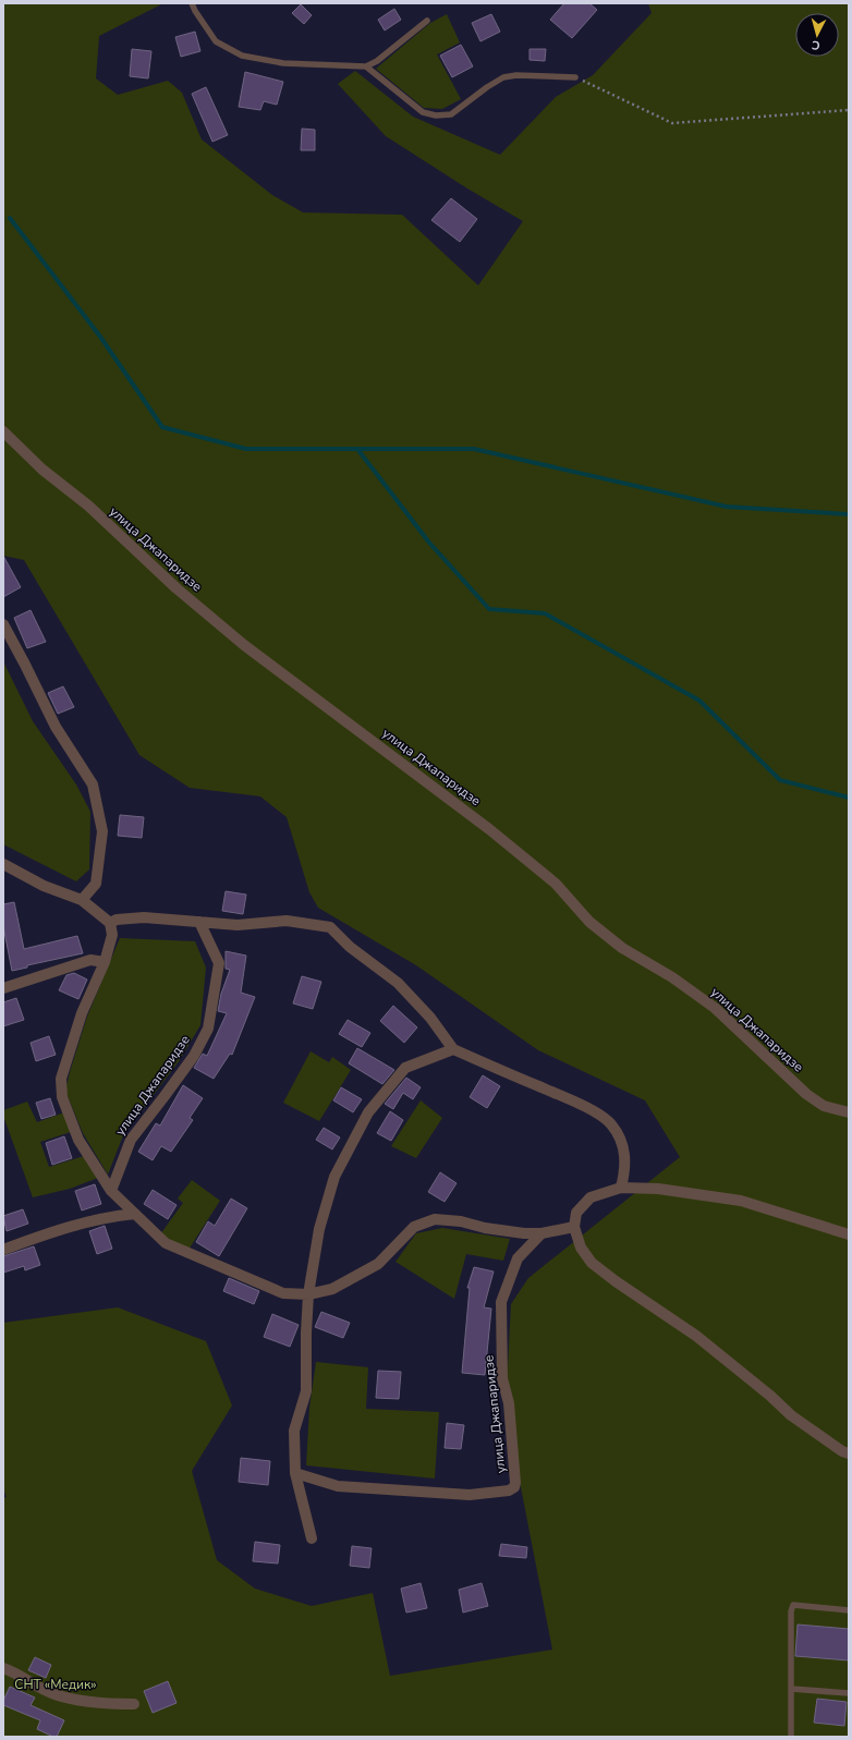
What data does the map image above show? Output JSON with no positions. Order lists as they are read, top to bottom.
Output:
{
  "streets": {
    "street": ["улица Джапаридзе"]
  },
  "parks": ["СНТ «Медик»"],
  "north": "bottom"
}
